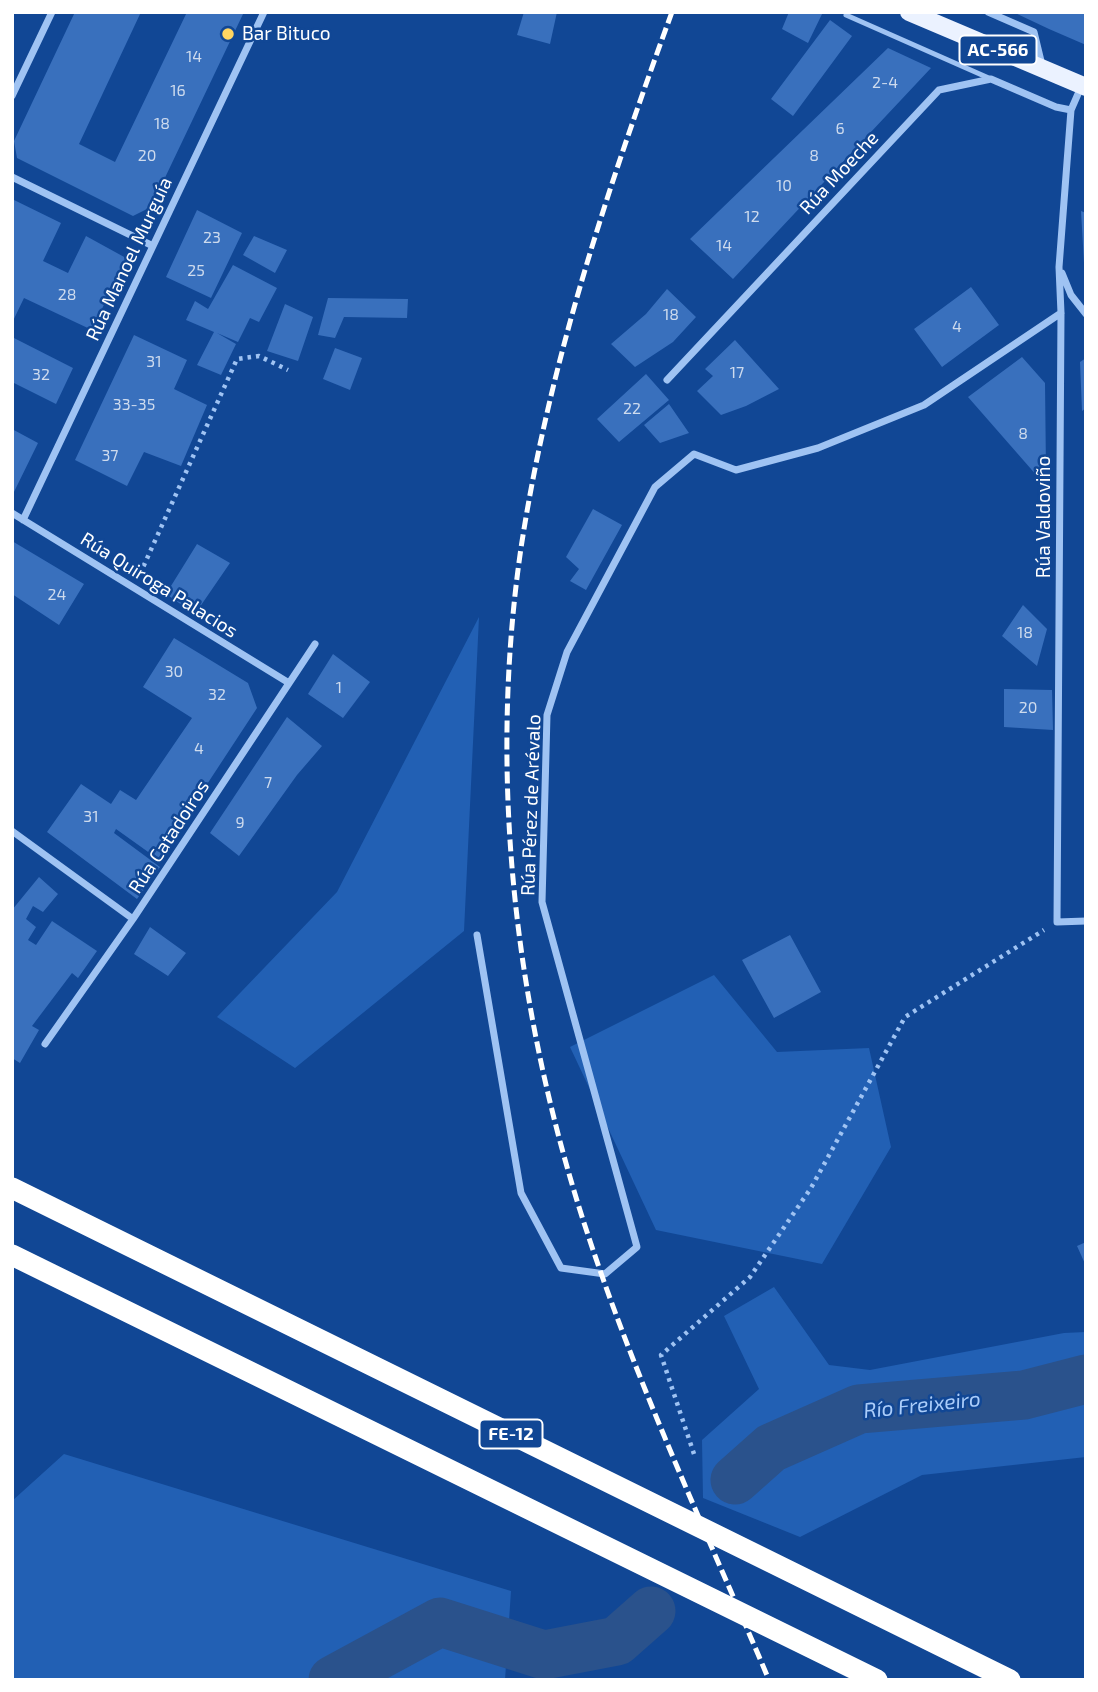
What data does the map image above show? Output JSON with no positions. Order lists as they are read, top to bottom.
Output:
{
  "streets": {
    "highway": ["FE-12"],
    "main road": ["AC-566"],
    "street": [
      "Rúa Moeche",
      "Rúa Manoel Murguía",
      "Rúa Valdoviño",
      "Rúa Quiroga Palacios",
      "Rúa Pérez de Arévalo",
      "Rúa Catadoiros"
    ]
  },
  "crossings": [
    ["AC-566", "Rúa Valdoviño"],
    ["Rúa Manoel Murguía", "Rúa Quiroga Palacios"],
    ["Rúa Valdoviño", "Rúa Pérez de Arévalo"],
    ["Rúa Quiroga Palacios", "Rúa Catadoiros"]
  ],
  "water": ["Río Freixeiro"],
  "places": ["Bar Bituco"],
  "house_numbers": [
    "14",
    "2-4",
    "16",
    "18",
    "6",
    "20",
    "8",
    "10",
    "12",
    "23",
    "14",
    "25",
    "28",
    "18",
    "4",
    "31",
    "17",
    "32",
    "33-35",
    "22",
    "8",
    "37",
    "24",
    "18",
    "30",
    "1",
    "32",
    "20",
    "4",
    "7",
    "31",
    "9"
  ]
}
